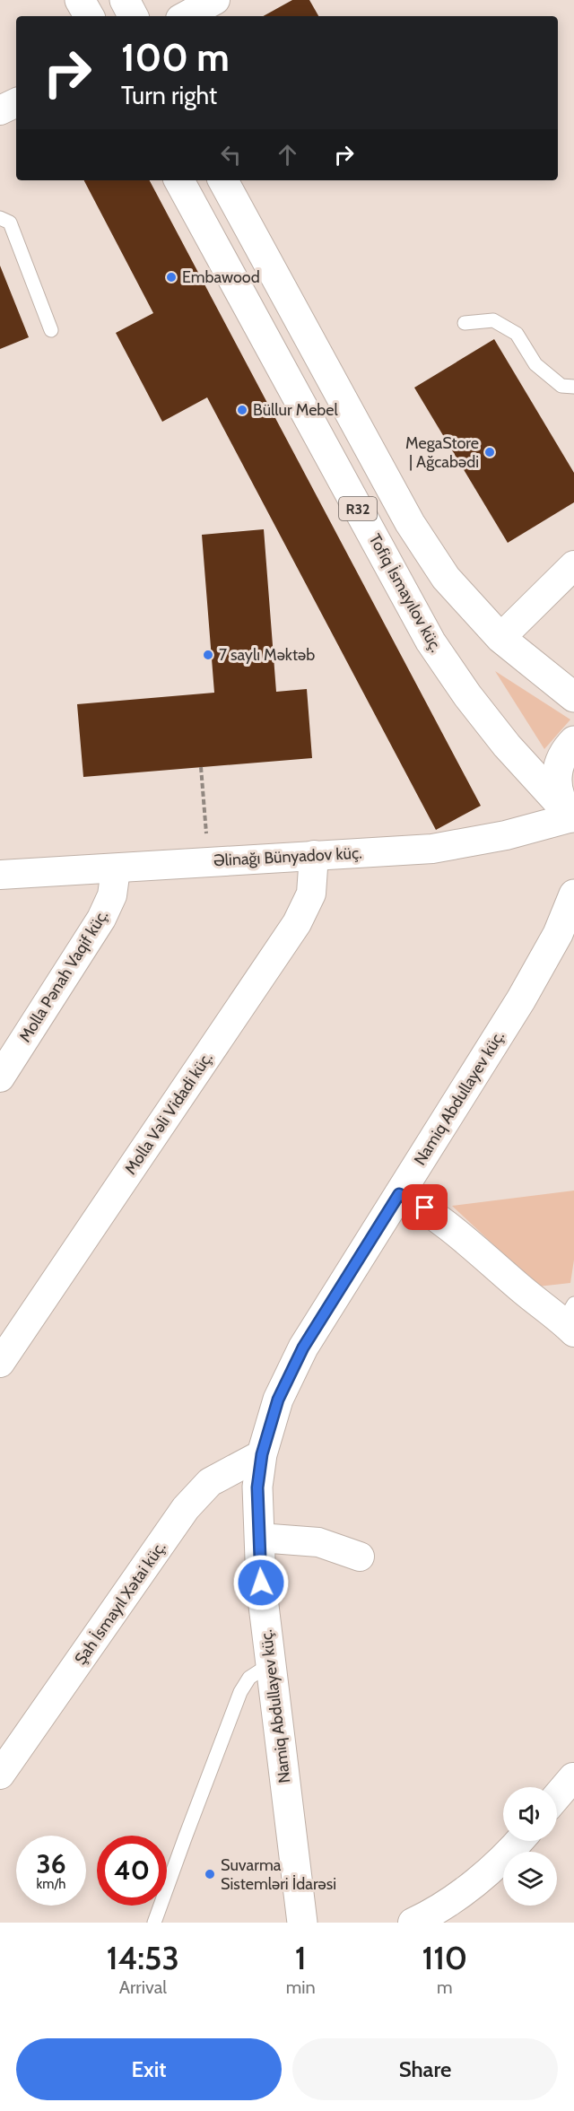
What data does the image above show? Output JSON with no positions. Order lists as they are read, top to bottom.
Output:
{
  "streets": {
    "main road": ["R32", "Tofiq İsmayılov küç.", "Namiq Abdullayev küç."],
    "street": [
      "Əlinağı Bünyadov küç.",
      "Molla Pənah Vaqif küç.",
      "Molla Vəli Vidadi küç.",
      "Şah İsmayıl Xətai küç."
    ]
  },
  "crossings": [
    ["Tofiq İsmayılov küç.", "Əlinağı Bünyadov küç."],
    ["Əlinağı Bünyadov küç.", "Molla Pənah Vaqif küç."],
    ["Əlinağı Bünyadov küç.", "Molla Vəli Vidadi küç."],
    ["Namiq Abdullayev küç.", "Şah İsmayıl Xətai küç."]
  ],
  "places": [
    "Embawood",
    "Büllur Mebel",
    "MegaStore | Ağcabədi",
    "7 saylı Məktəb",
    "Suvarma Sistemləri İdarəsi"
  ],
  "page": {
    "turn": ["100 m", "Turn right"],
    "speed": "36 km/h",
    "limit": "40",
    "eta": [
      "14:53",
      "Arrival",
      "1",
      "min",
      "110",
      "m"
    ],
    "buttons": ["Exit", "Share"]
  }
}
